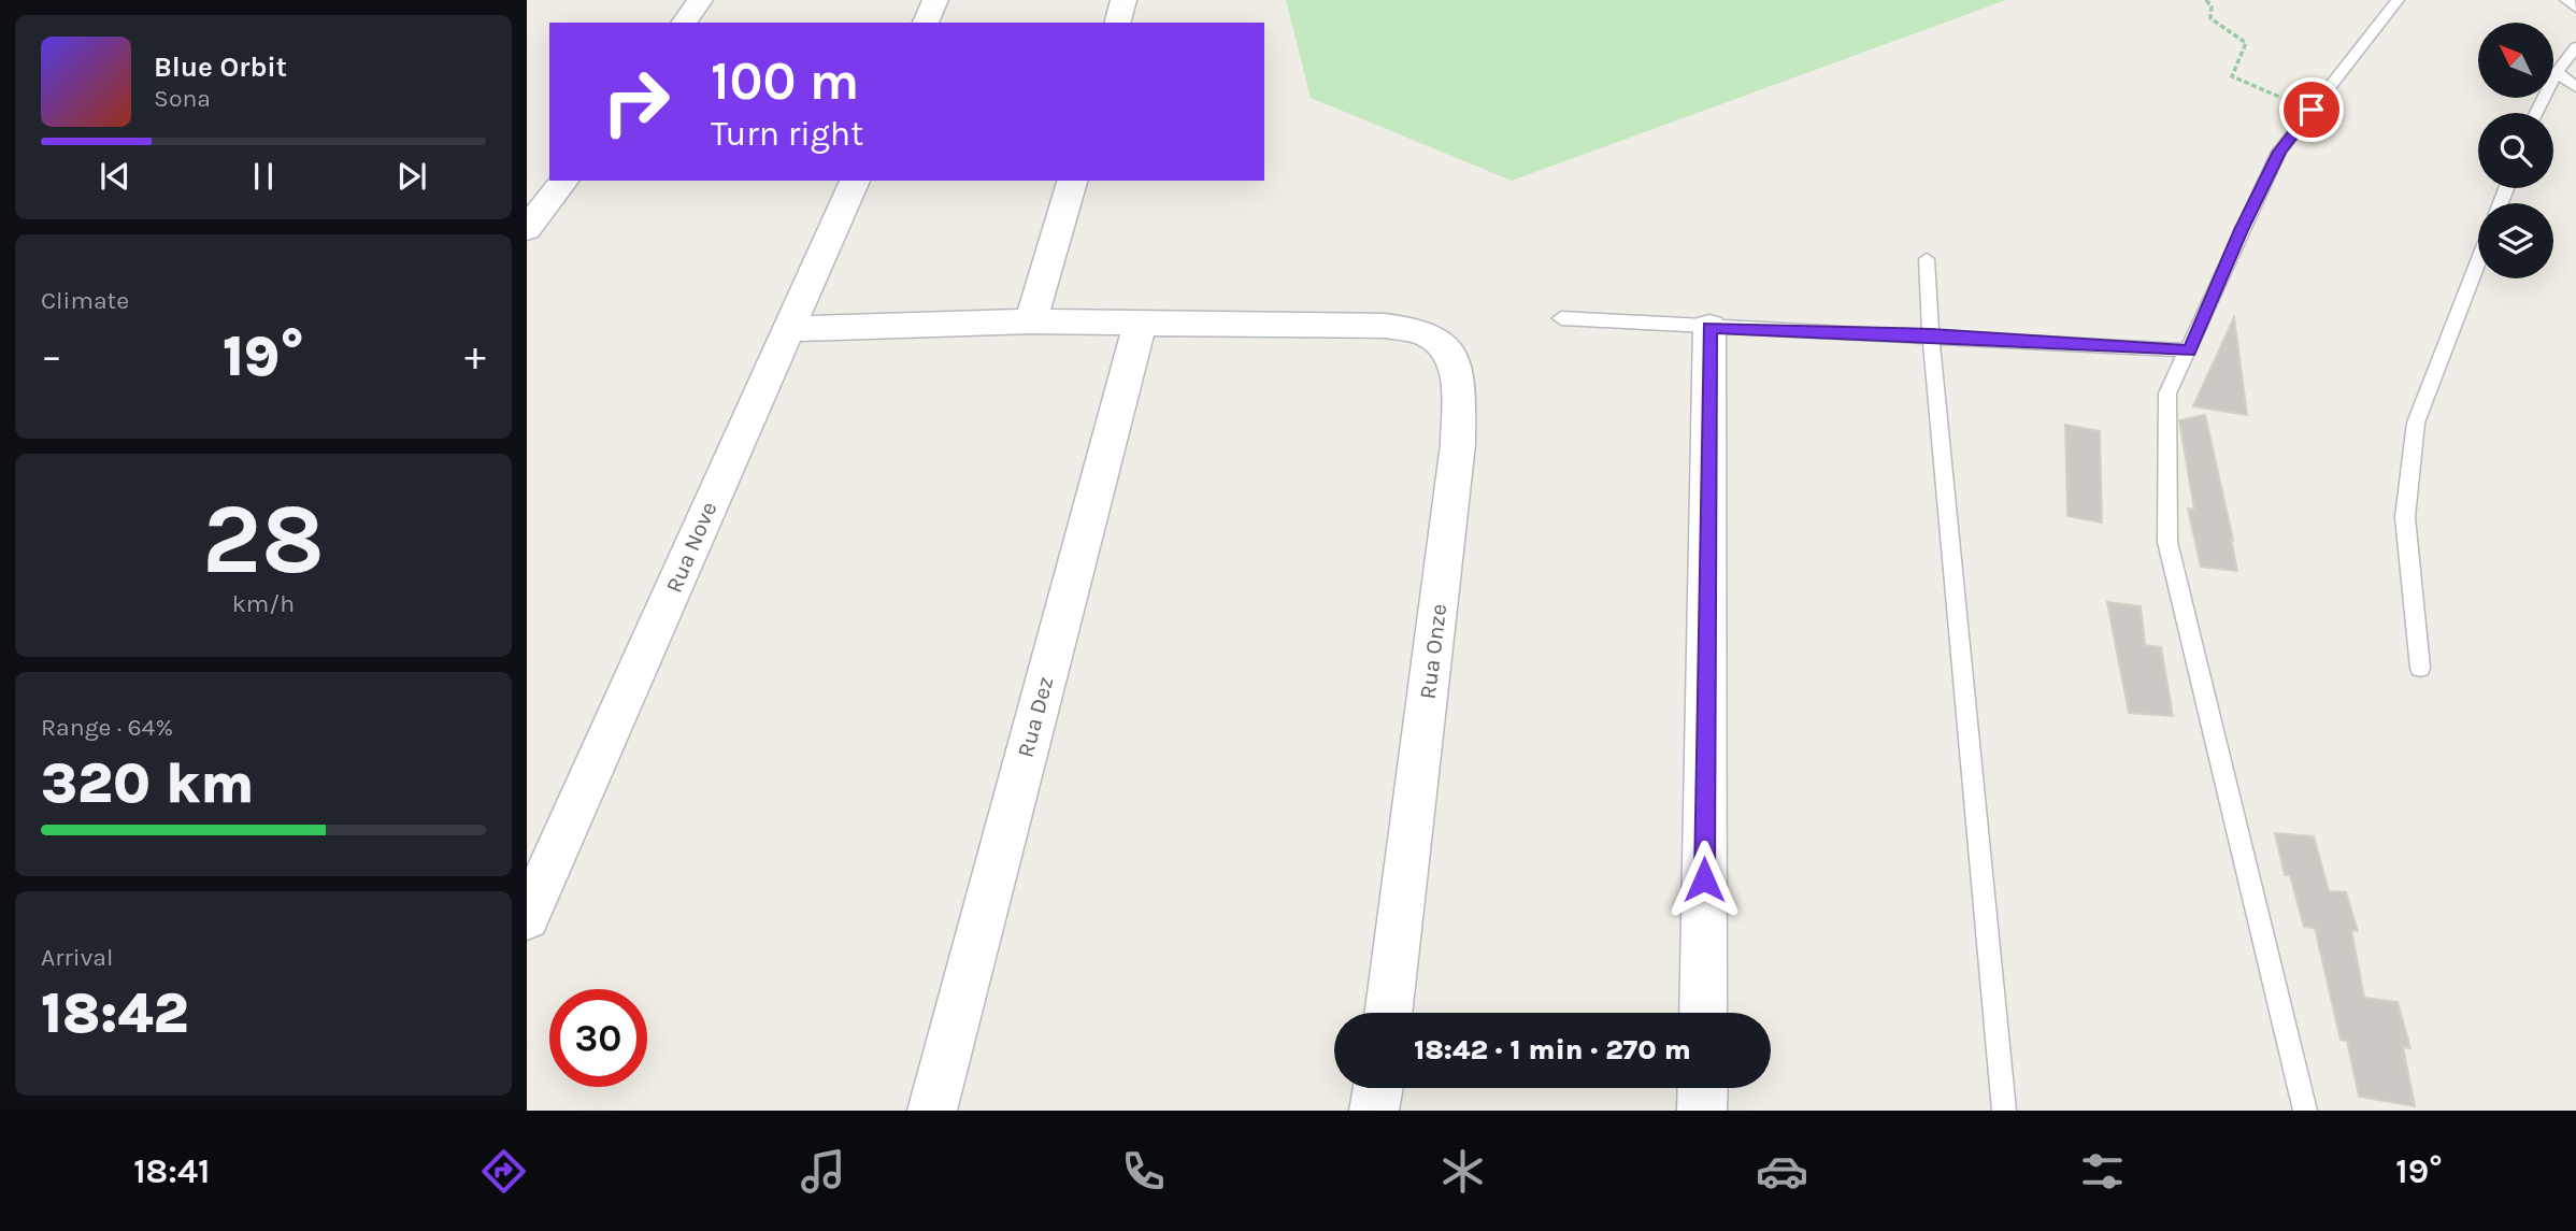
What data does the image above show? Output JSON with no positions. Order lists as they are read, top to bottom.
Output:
{
  "streets": {
    "street": ["Rua Nove", "Rua Onze", "Rua Dez"]
  },
  "crossings": [
    ["Rua Nove", "Rua Onze"],
    ["Rua Onze", "Rua Dez"]
  ],
  "north": "top left",
  "page": {
    "turn": ["100 m", "Turn right"],
    "song": ["Blue Orbit", "Sona"],
    "tile": [
      "Climate",
      ["28", "km/h"],
      ["Range · 64%", "320 km"],
      ["Arrival", "18:42"]
    ],
    "heat": ["−", "19°", "+"],
    "limit": "30",
    "trip": "18:42 · 1 min · 270 m",
    "tabs": ["18:41", "19°"]
  }
}
